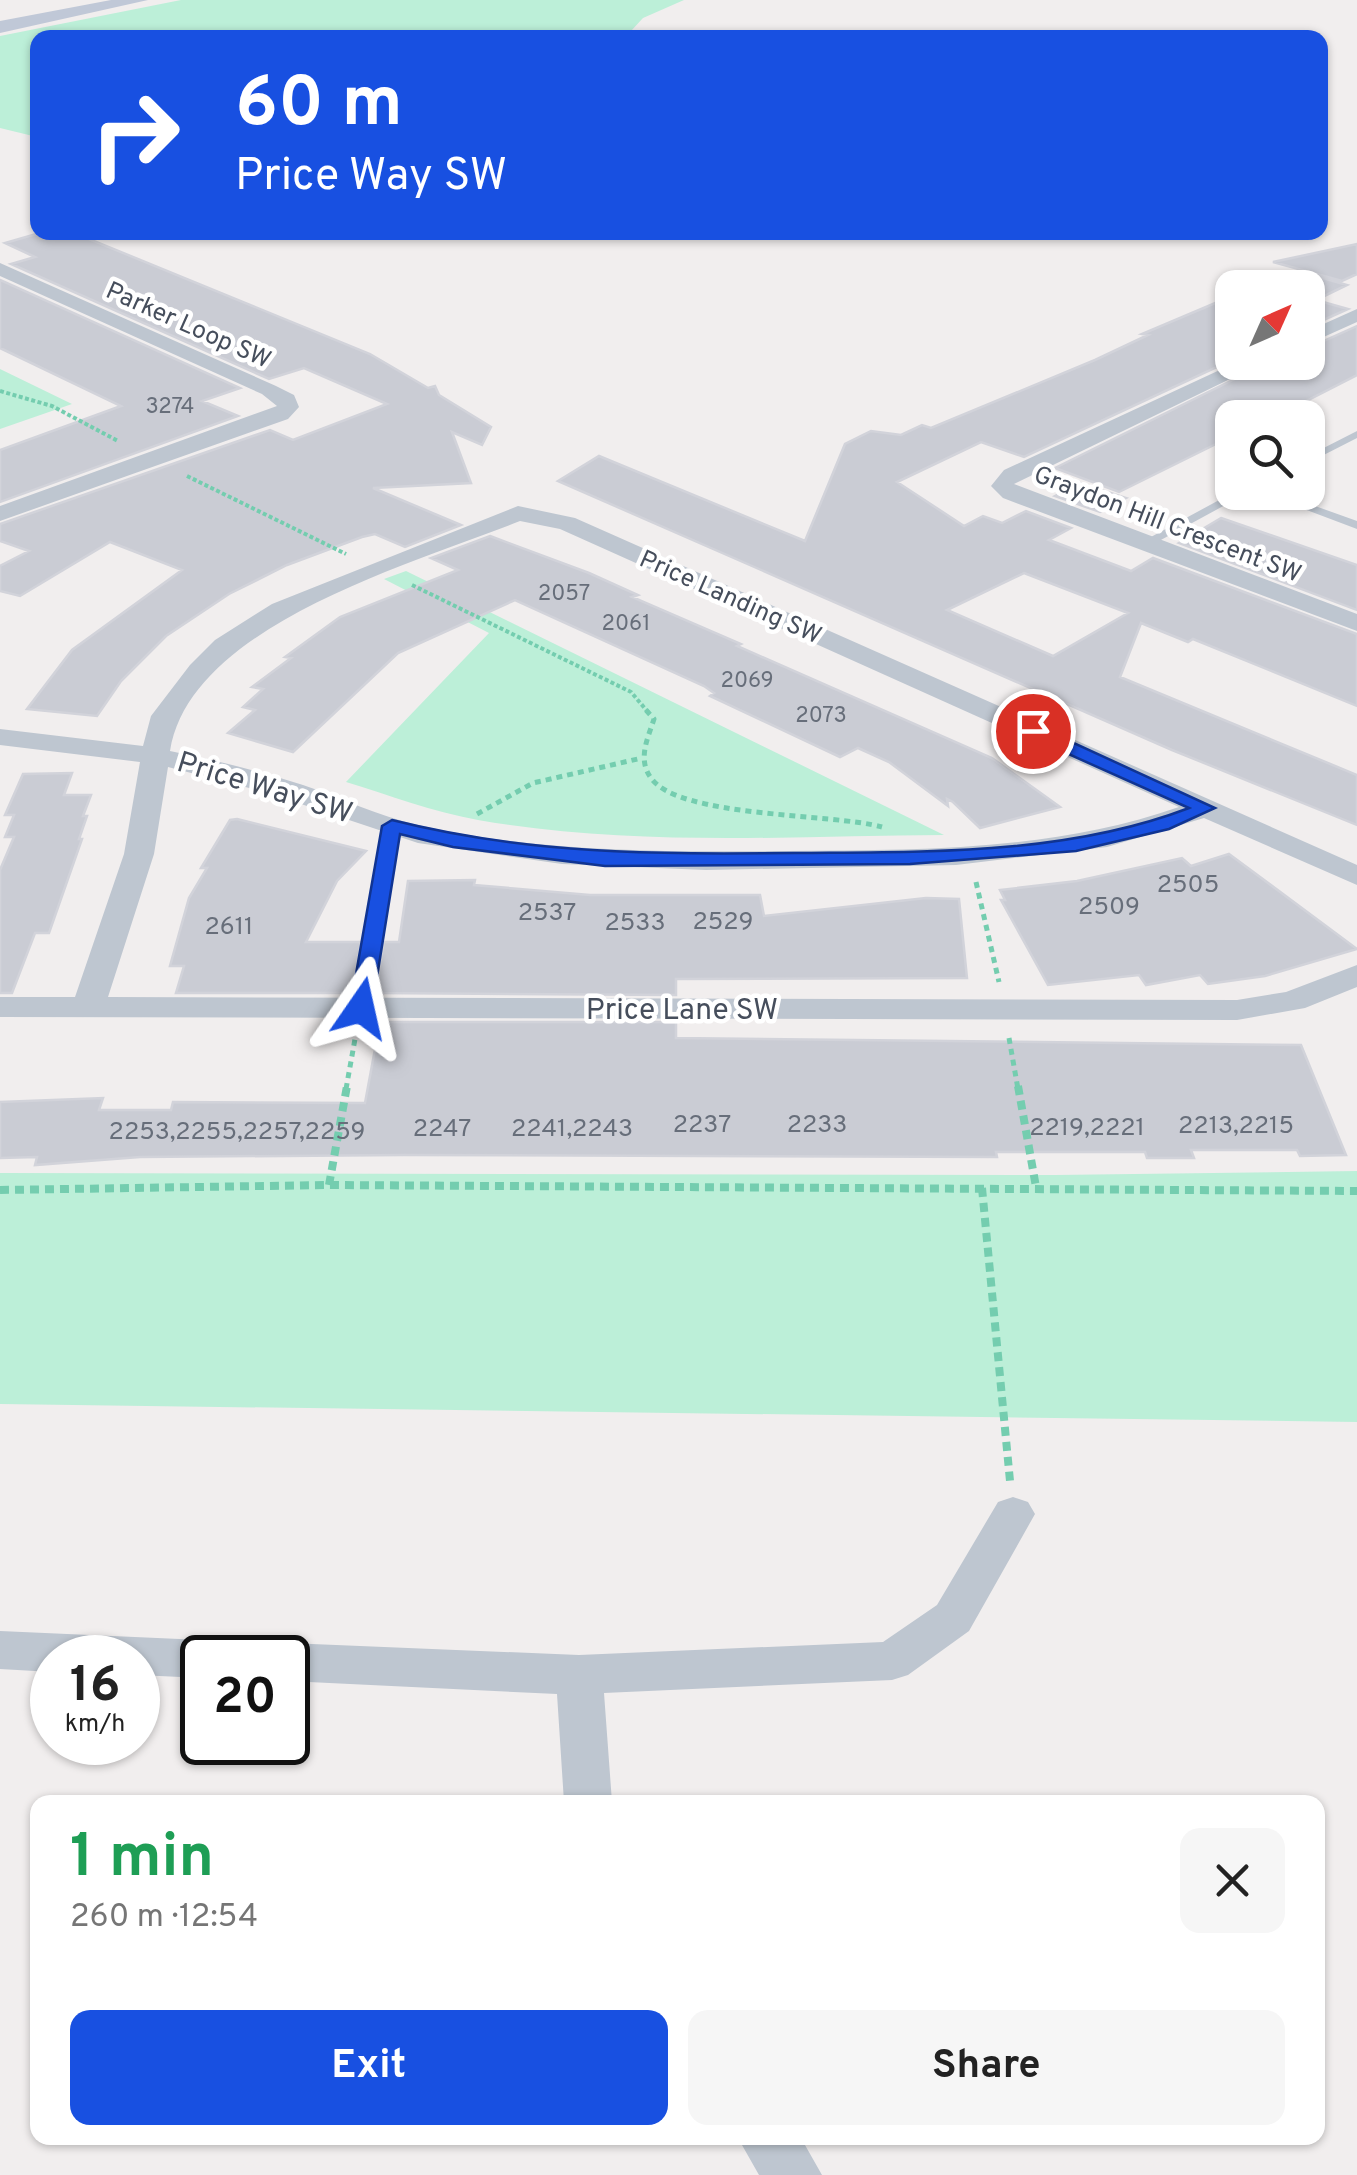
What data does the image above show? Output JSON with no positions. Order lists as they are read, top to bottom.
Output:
{
  "streets": {
    "street": [
      "Parker Loop SW",
      "Graydon Hill Crescent SW",
      "Price Landing SW",
      "Price Way SW",
      "Price Lane SW"
    ]
  },
  "crossings": [
    ["Price Landing SW", "Price Way SW"],
    ["Price Landing SW", "Price Lane SW"]
  ],
  "house_numbers": [
    "3274",
    "2057",
    "2061",
    "2069",
    "2073",
    "2505",
    "2509",
    "2537",
    "2529",
    "2533",
    "2611",
    "2237",
    "2233",
    "2213,2215",
    "2219,2221",
    "2247",
    "2241,2243",
    "2253,2255,2257,2259"
  ],
  "north": "top right",
  "page": {
    "turn": ["60 m", "Price Way SW"],
    "speed": "16 km/h",
    "limit": "20",
    "heading": ["1 min", "260 m · 12:54"],
    "buttons": ["Exit", "Share"]
  }
}
